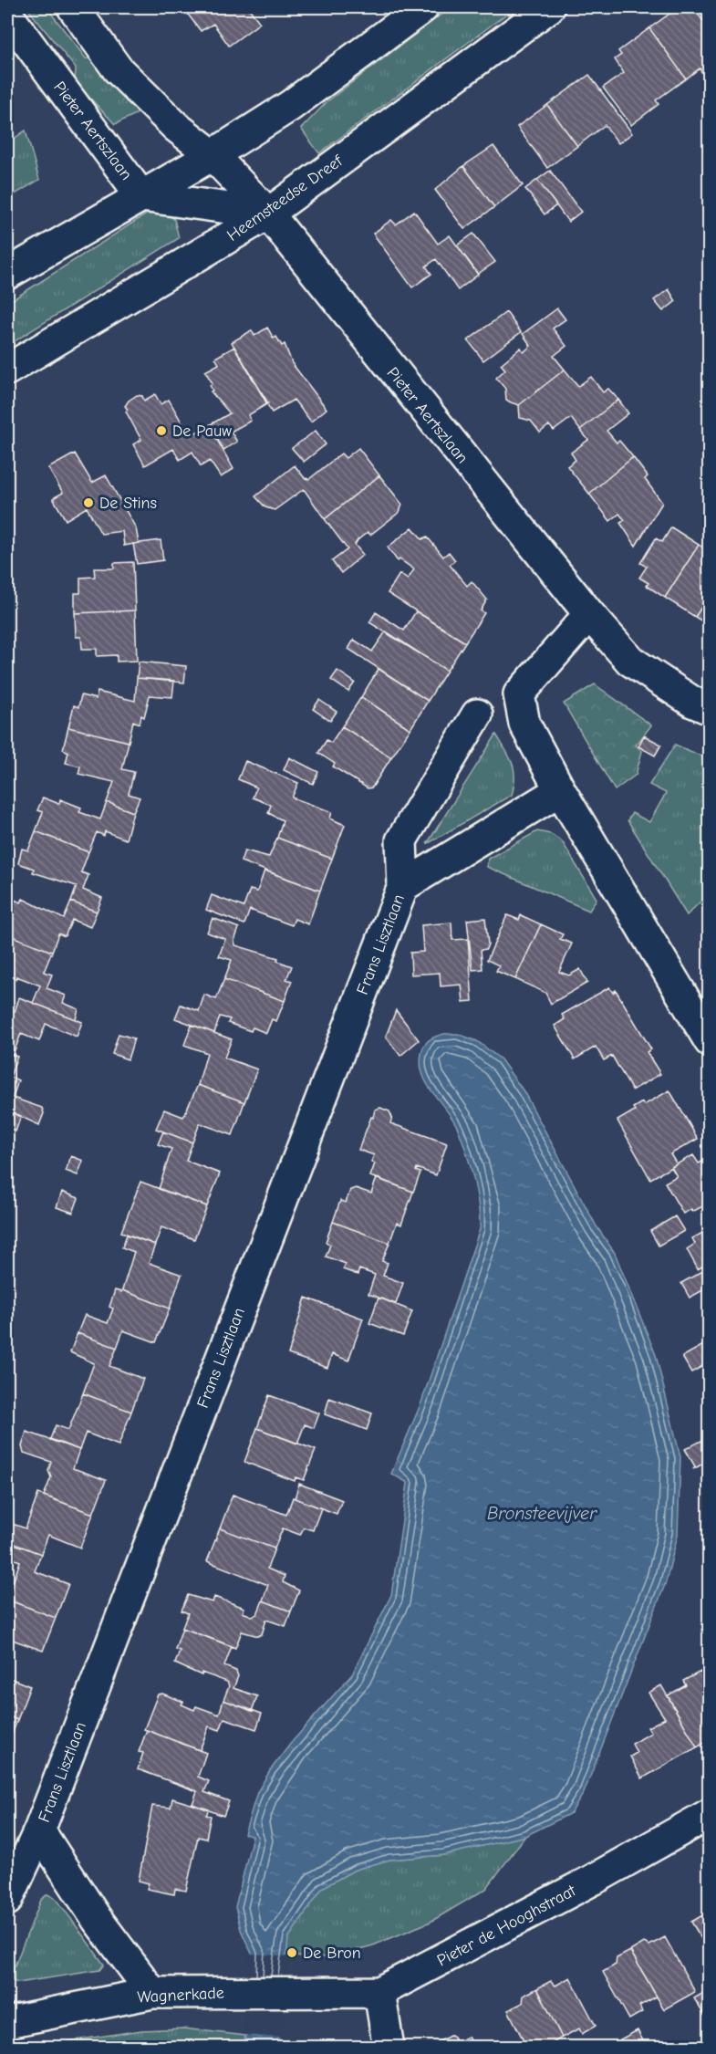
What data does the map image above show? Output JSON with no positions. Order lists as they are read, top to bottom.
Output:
{
  "streets": {
    "street": [
      "Pieter Aertszlaan",
      "Heemsteedse Dreef",
      "Frans Lisztlaan",
      "Pieter de Hooghstraat",
      "Wagnerkade"
    ]
  },
  "crossings": [
    ["Pieter Aertszlaan", "Heemsteedse Dreef"],
    ["Frans Lisztlaan", "Wagnerkade"],
    ["Pieter de Hooghstraat", "Wagnerkade"]
  ],
  "water": ["Bronsteevijver"],
  "places": ["De Pauw", "De Stins", "De Bron"]
}
